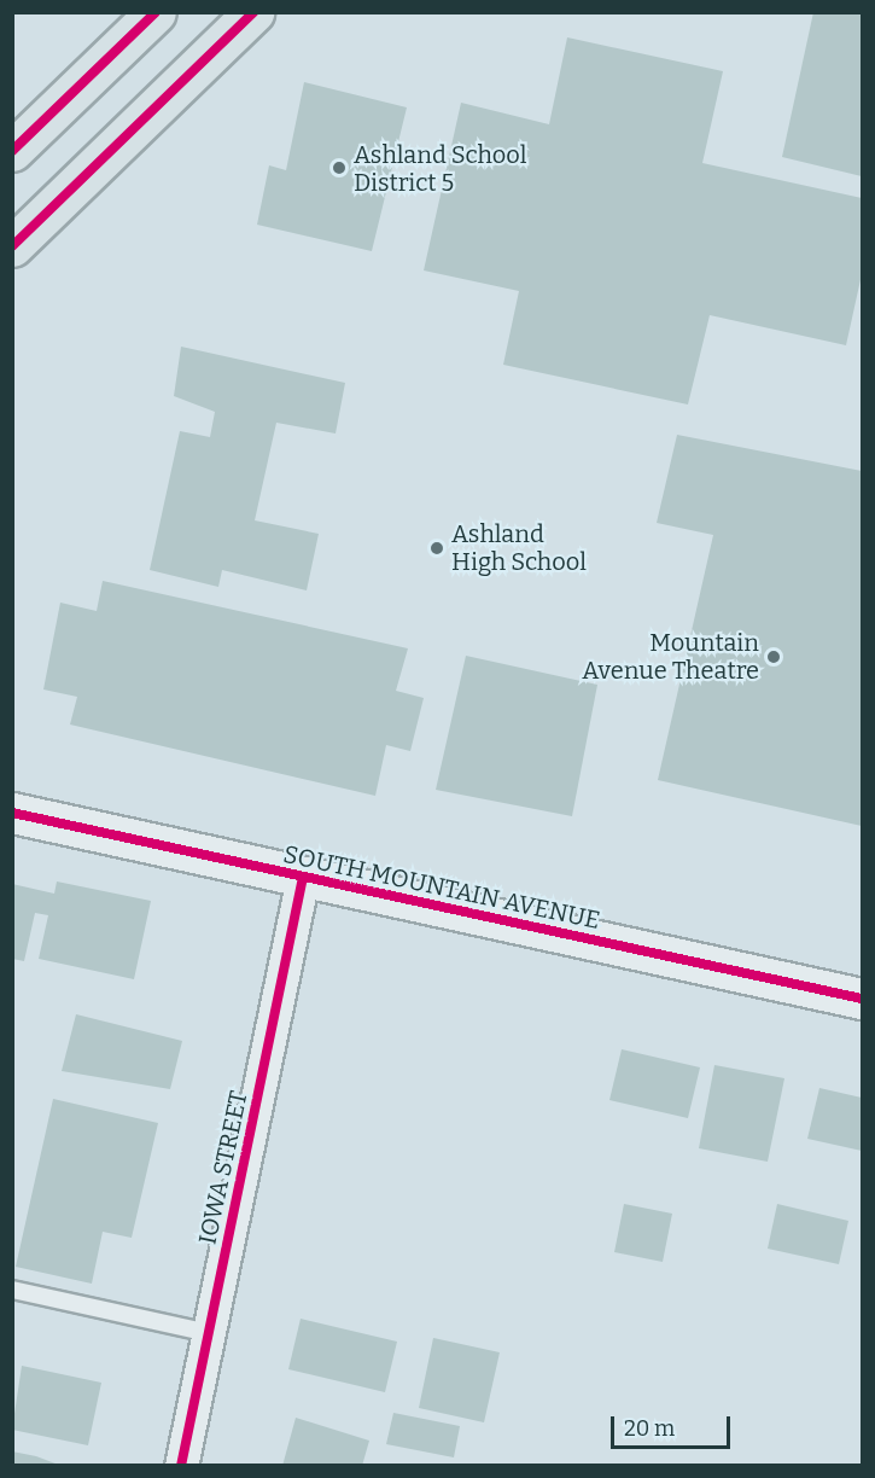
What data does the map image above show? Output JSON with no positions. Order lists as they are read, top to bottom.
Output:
{
  "streets": {
    "street": ["SOUTH MOUNTAIN AVENUE", "IOWA STREET"]
  },
  "crossings": [
    ["SOUTH MOUNTAIN AVENUE", "IOWA STREET"]
  ],
  "places": ["Ashland School District 5", "Ashland High School", "Mountain Avenue Theatre"],
  "scale_bar": "20 m"
}
